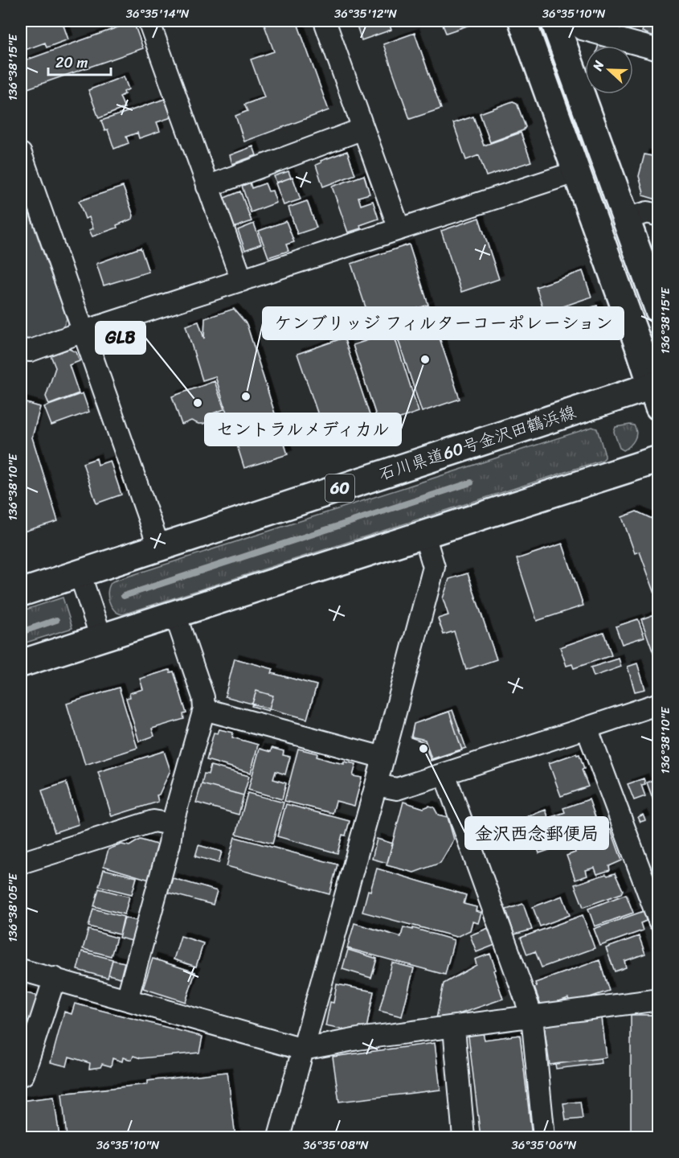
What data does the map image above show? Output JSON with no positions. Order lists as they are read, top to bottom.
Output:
{
  "streets": {
    "main road": ["石川県道60号金沢田鶴浜線", "60"]
  },
  "places": [
    "セントラルメディカル",
    "ケンブリッジ フィルターコーポレーション",
    "GLB",
    "金沢西念郵便局"
  ],
  "scale_bar": "20 m",
  "north": "left",
  "coordinates": [
    "36°35'14\"N",
    "36°35'12\"N",
    "36°35'10\"N",
    "136°38'15\"E",
    "136°38'10\"E",
    "136°38'05\"E",
    "36°35'08\"N",
    "36°35'06\"N"
  ]
}
